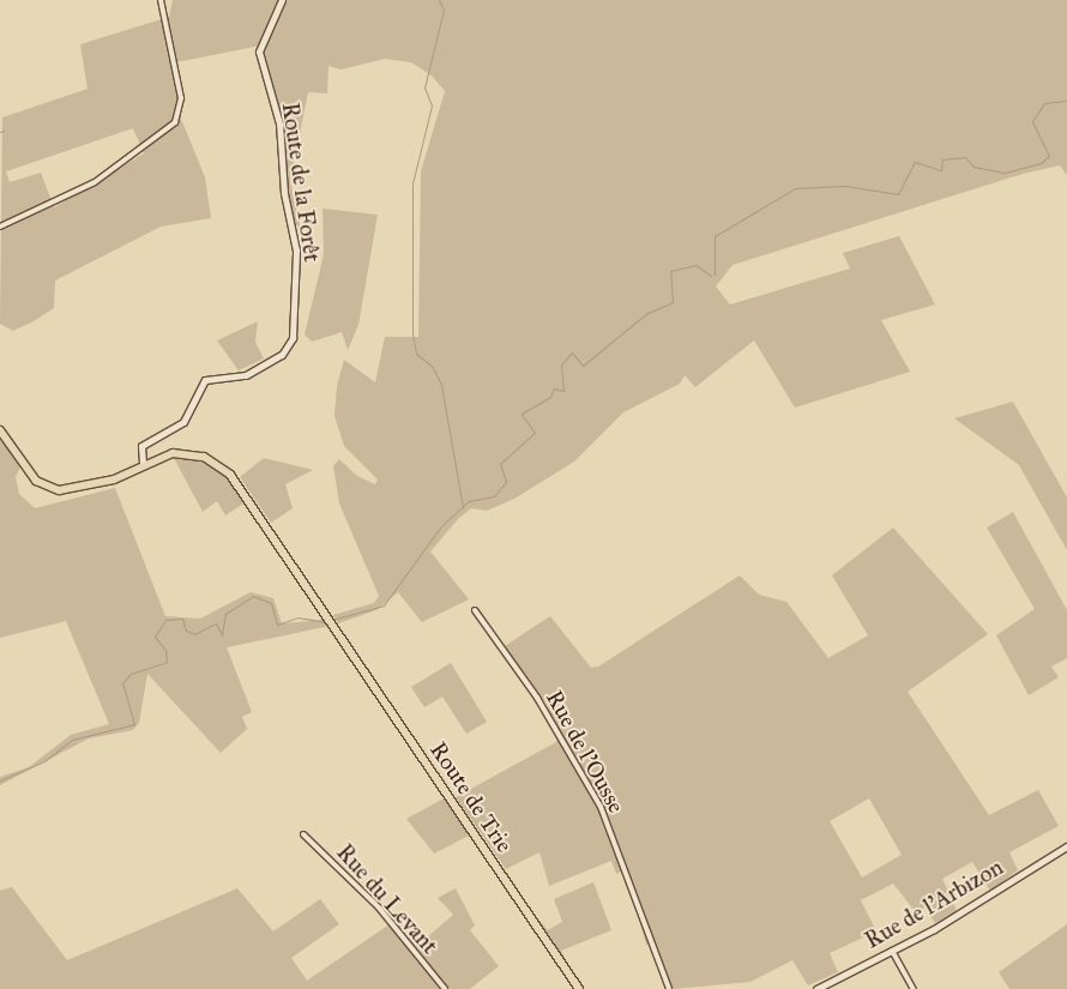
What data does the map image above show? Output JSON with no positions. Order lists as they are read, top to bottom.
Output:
{
  "streets": {
    "main road": ["Route de Trie"],
    "street": [
      "Route de la Forêt",
      "Rue de l'Ousse",
      "Rue du Levant",
      "Rue de l'Arbizon"
    ]
  },
  "crossings": [
    ["Route de la Forêt", "Route de Trie"]
  ]
}
